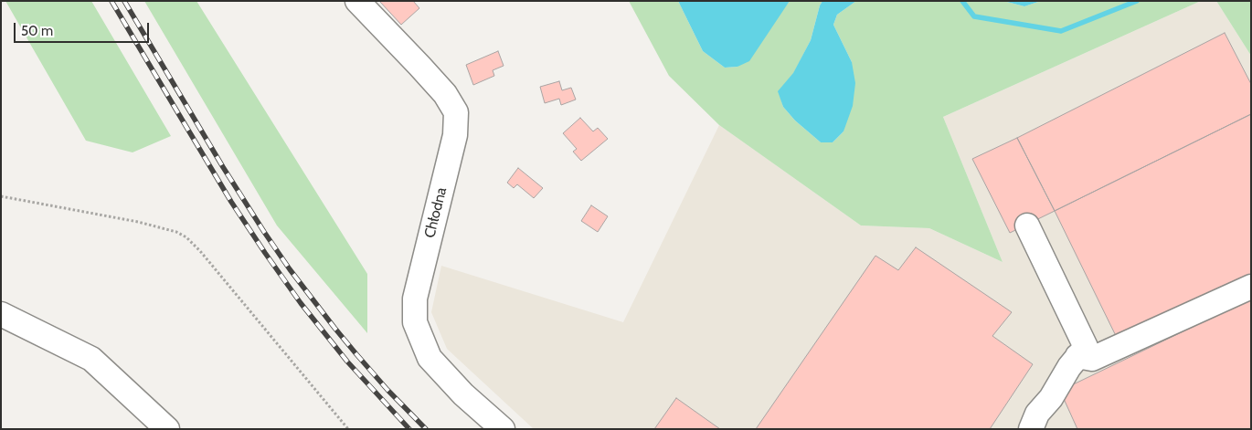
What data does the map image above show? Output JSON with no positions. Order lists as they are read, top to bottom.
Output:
{
  "streets": {
    "street": ["Chłodna"]
  },
  "scale_bar": "50 m"
}
